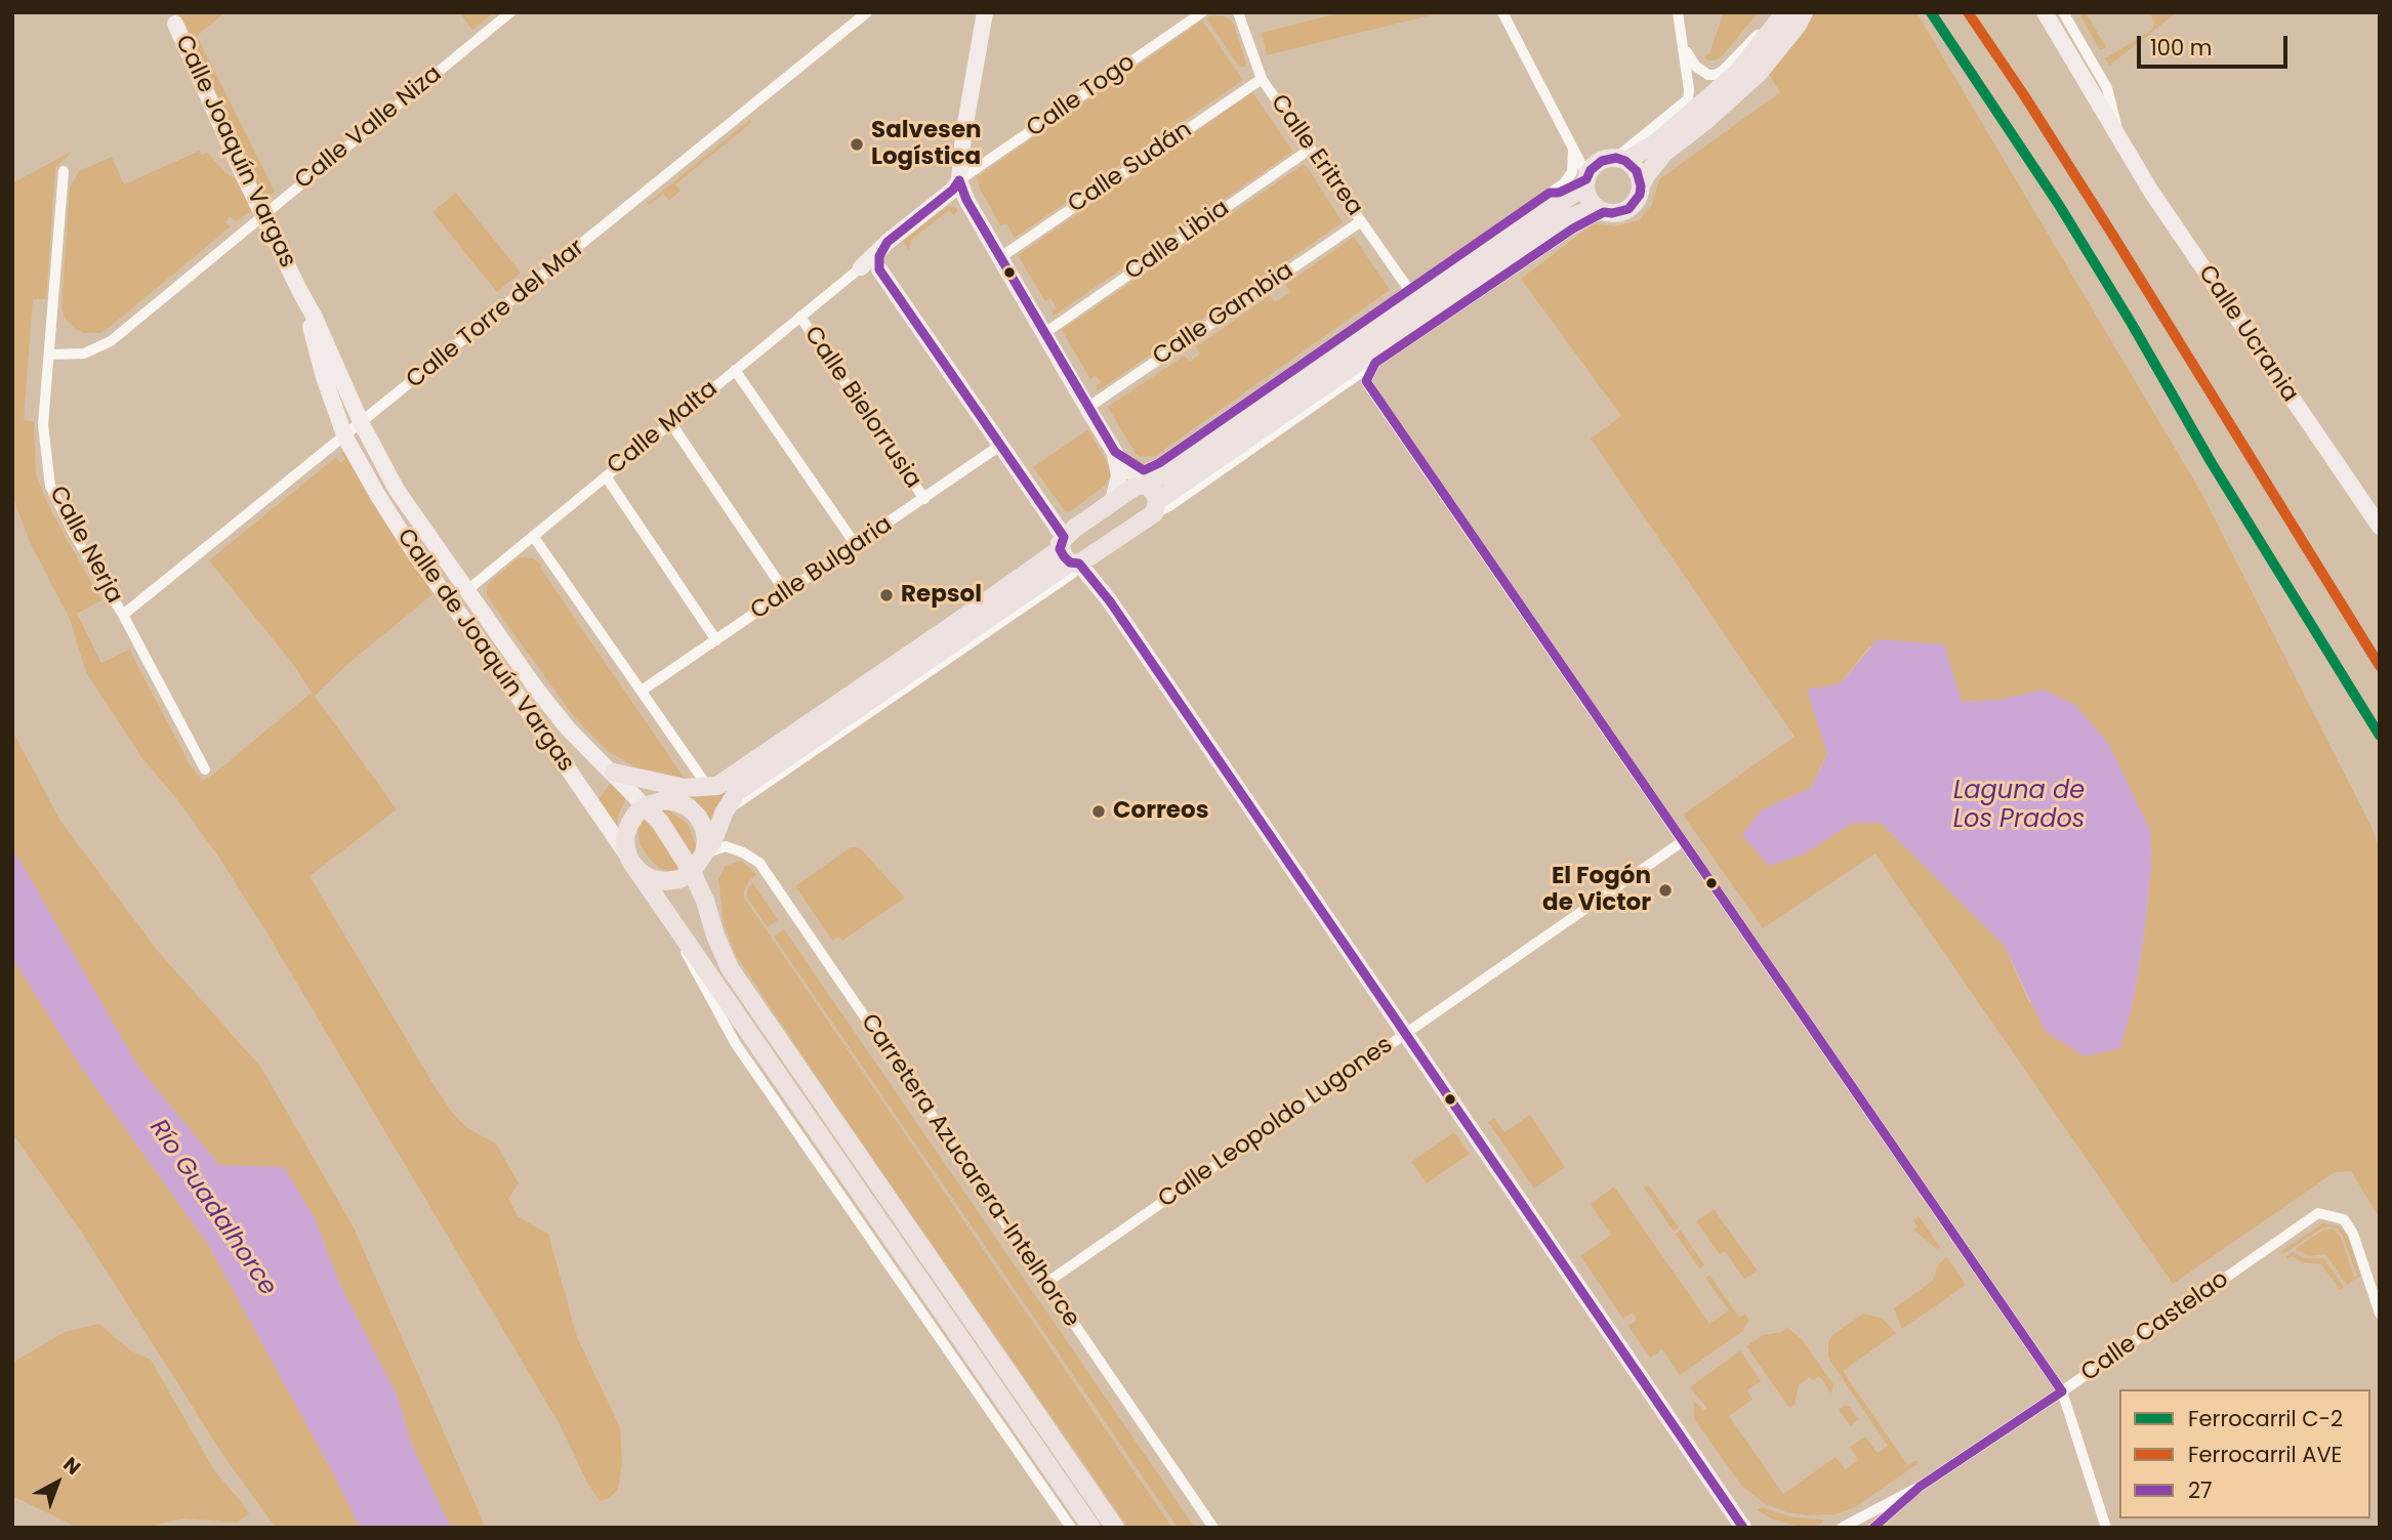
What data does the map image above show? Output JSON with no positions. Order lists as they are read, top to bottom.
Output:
{
  "streets": {
    "street": [
      "Calle Togo",
      "Calle Valle Niza",
      "Calle Joaquín Vargas",
      "Calle Eritrea",
      "Calle Sudán",
      "Calle Libia",
      "Calle Torre del Mar",
      "Calle Gambia",
      "Calle Ucrania",
      "Calle Bielorrusia",
      "Calle Malta",
      "Calle Nerja",
      "Calle Bulgaria",
      "Calle de Joaquín Vargas",
      "Calle Leopoldo Lugones",
      "Carretera Azucarera-Intelhorce",
      "Calle Castelao"
    ]
  },
  "crossings": [
    ["Calle Togo", "Calle Malta"],
    ["Calle Valle Niza", "Calle Joaquín Vargas"],
    ["Calle Valle Niza", "Calle Nerja"],
    ["Calle Joaquín Vargas", "Calle Torre del Mar"],
    ["Calle Joaquín Vargas", "Calle de Joaquín Vargas"],
    ["Calle Eritrea", "Calle Sudán"],
    ["Calle Eritrea", "Calle Libia"],
    ["Calle Eritrea", "Calle Gambia"],
    ["Calle Torre del Mar", "Calle Nerja"],
    ["Calle Torre del Mar", "Calle de Joaquín Vargas"],
    ["Calle Bielorrusia", "Calle Malta"],
    ["Calle Bielorrusia", "Calle Bulgaria"],
    ["Calle Malta", "Calle de Joaquín Vargas"],
    ["Calle Leopoldo Lugones", "Carretera Azucarera-Intelhorce"]
  ],
  "water": ["Laguna de Los Prados", "Río Guadalhorce"],
  "places": [
    "Salvesen Logística",
    "Repsol",
    "Correos",
    "El Fogón de Victor"
  ],
  "lines": ["rail line C-2", "rail line AVE", "transit line 27"],
  "legend": ["Ferrocarril C-2", "Ferrocarril AVE", "27"],
  "scale_bar": "100 m",
  "north": "top right"
}
